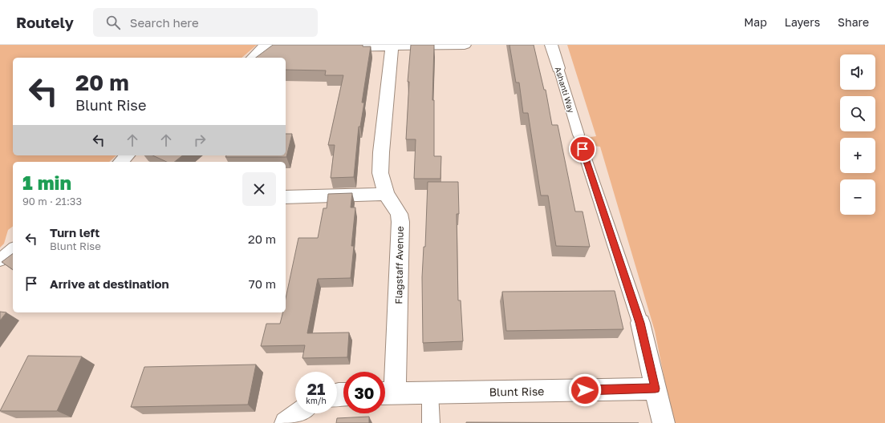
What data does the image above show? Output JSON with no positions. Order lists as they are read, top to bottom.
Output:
{
  "streets": {
    "street": ["Ashanti Way", "Flagstaff Avenue", "Blunt Rise"]
  },
  "crossings": [
    ["Flagstaff Avenue", "Blunt Rise"]
  ],
  "page": {
    "header": "Routely",
    "search": "Search here",
    "nav": ["Map", "Layers", "Share"],
    "map_buttons": ["+", "−"],
    "turn": ["20 m", "Blunt Rise"],
    "heading": ["1 min", "90 m · 21:33"],
    "list": [
      {
        "name": "Turn left",
        "note": "Blunt Rise",
        "value": "20 m"
      },
      {
        "name": "Arrive at destination",
        "value": "70 m"
      }
    ],
    "speed": "21 km/h",
    "limit": "30"
  }
}
